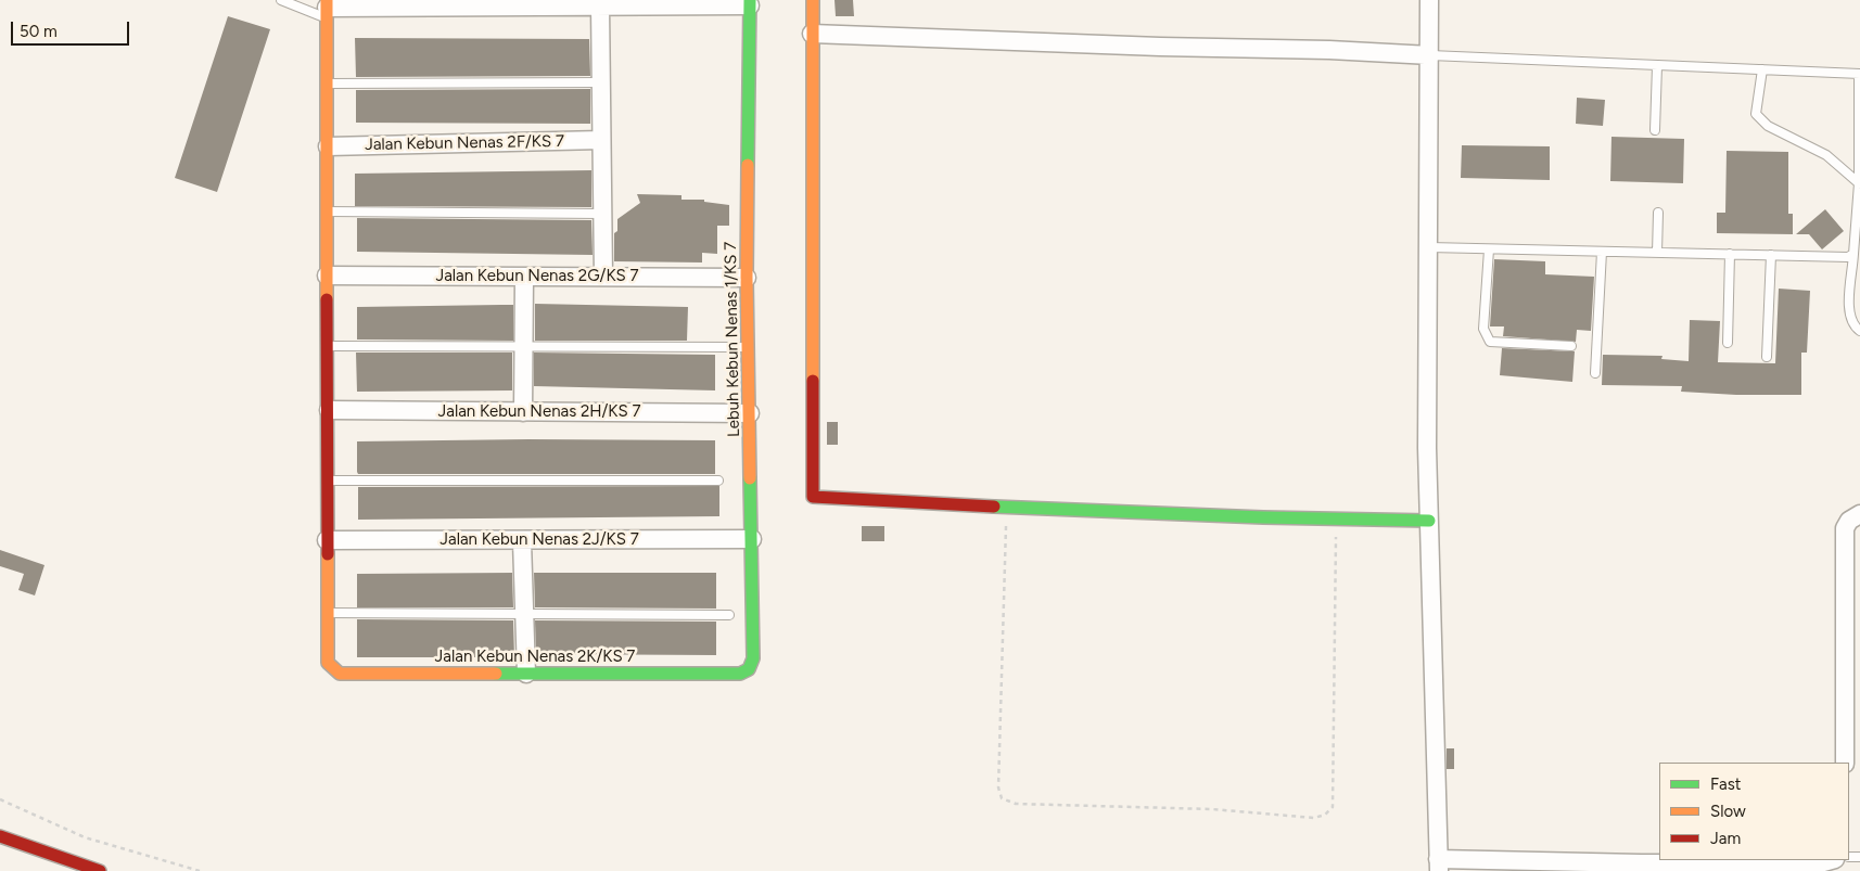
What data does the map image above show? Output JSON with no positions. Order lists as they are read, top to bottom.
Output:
{
  "streets": {
    "main road": ["Lebuh Kebun Nenas 1/KS 7", "Jalan Kebun Nenas 2K/KS 7"],
    "street": [
      "Jalan Kebun Nenas 2F/KS 7",
      "Jalan Kebun Nenas 2G/KS 7",
      "Jalan Kebun Nenas 2H/KS 7",
      "Jalan Kebun Nenas 2J/KS 7"
    ]
  },
  "crossings": [
    ["Jalan Kebun Nenas 2G/KS 7", "Lebuh Kebun Nenas 1/KS 7"],
    ["Lebuh Kebun Nenas 1/KS 7", "Jalan Kebun Nenas 2H/KS 7"],
    ["Lebuh Kebun Nenas 1/KS 7", "Jalan Kebun Nenas 2J/KS 7"],
    ["Lebuh Kebun Nenas 1/KS 7", "Jalan Kebun Nenas 2K/KS 7"]
  ],
  "legend": ["Fast", "Slow", "Jam"],
  "scale_bar": "50 m"
}
